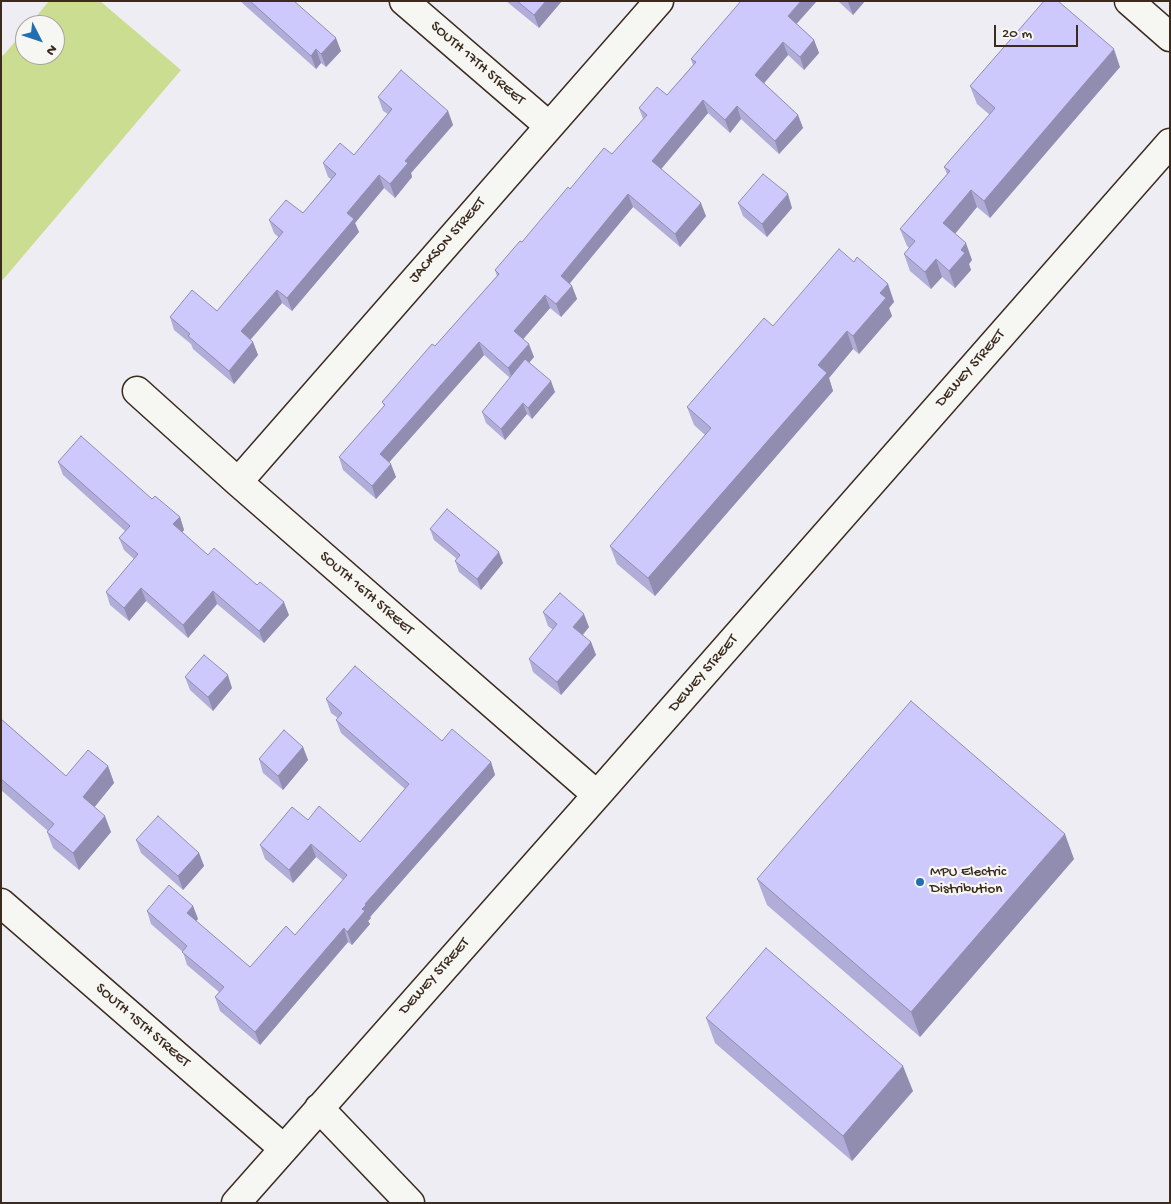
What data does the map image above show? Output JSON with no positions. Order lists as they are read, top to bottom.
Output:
{
  "streets": {
    "street": [
      "SOUTH 17TH STREET",
      "JACKSON STREET",
      "DEWEY STREET",
      "SOUTH 16TH STREET",
      "SOUTH 15TH STREET"
    ]
  },
  "crossings": [
    ["SOUTH 17TH STREET", "JACKSON STREET"],
    ["JACKSON STREET", "SOUTH 16TH STREET"],
    ["DEWEY STREET", "SOUTH 16TH STREET"],
    ["DEWEY STREET", "SOUTH 15TH STREET"]
  ],
  "places": ["MPU Electric Distribution"],
  "scale_bar": "20 m",
  "north": "bottom right"
}
